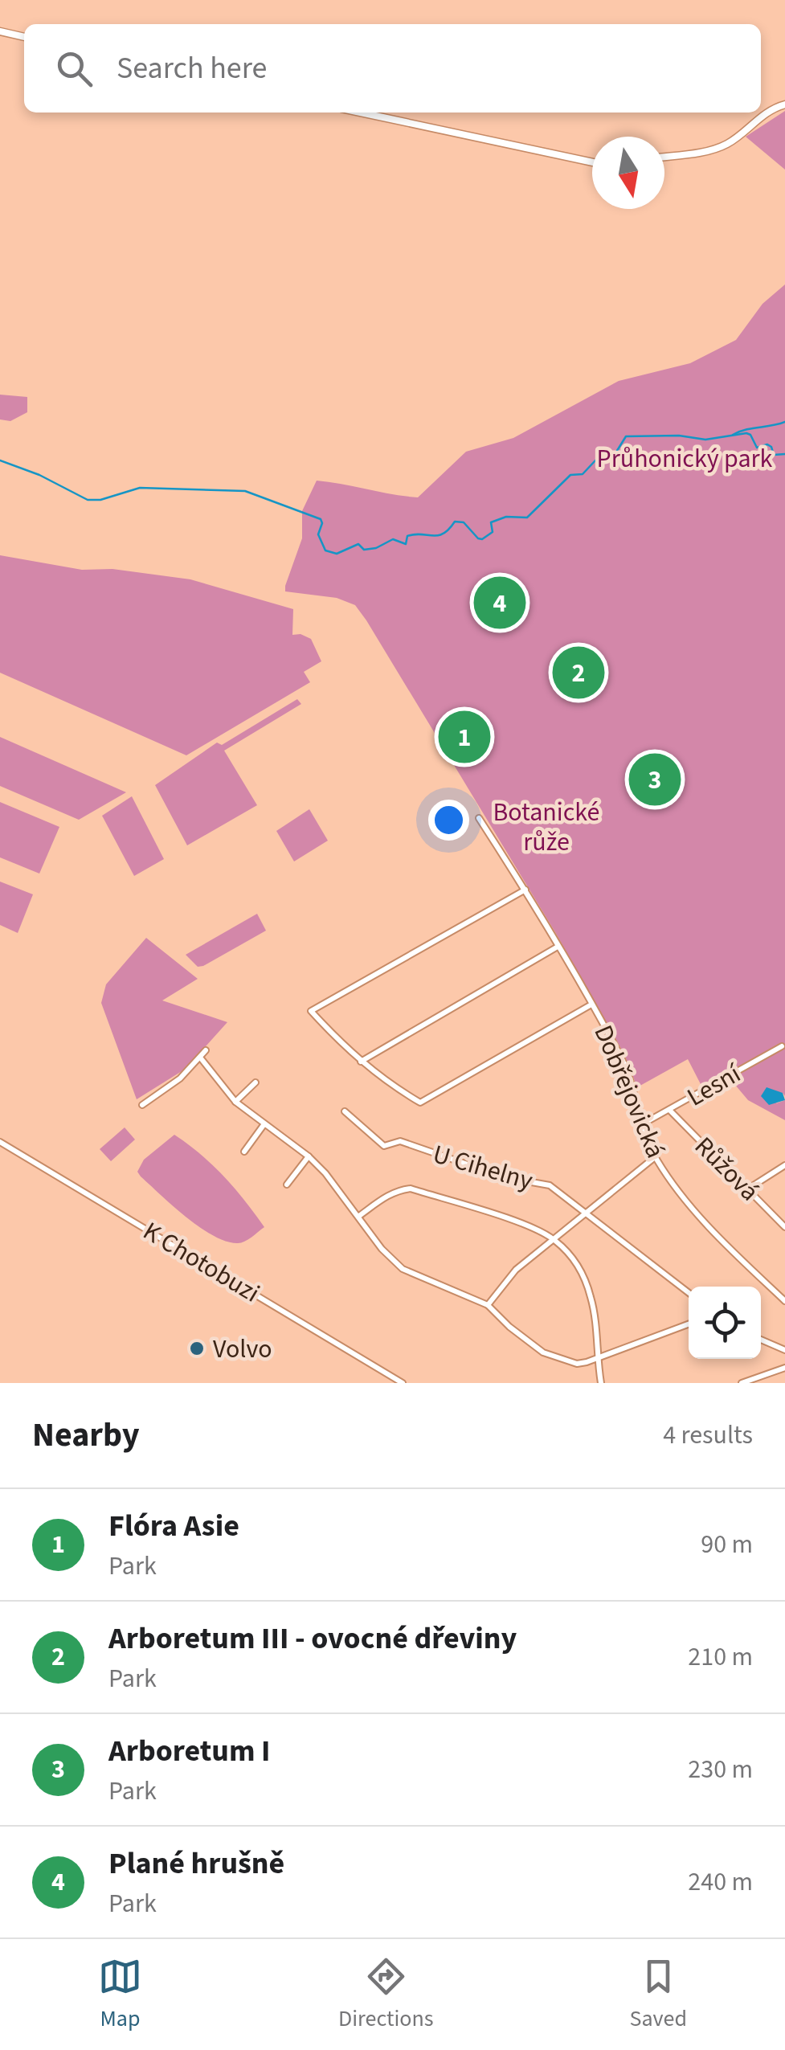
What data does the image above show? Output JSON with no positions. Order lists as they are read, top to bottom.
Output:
{
  "streets": {
    "street": [
      "Lesní",
      "Dobřejovická",
      "U Cihelny",
      "Růžová",
      "K Chotobuzi"
    ]
  },
  "crossings": [
    ["Lesní", "Dobřejovická"],
    ["Lesní", "Růžová"]
  ],
  "parks": ["Průhonický park", "Botanické růže"],
  "places": ["Volvo"],
  "north": "bottom",
  "page": {
    "search": "Search here",
    "pins": [
      "4",
      "2",
      "1",
      "3"
    ],
    "heading": ["Nearby", "4 results"],
    "list": [
      {
        "mark": "1",
        "name": "Flóra Asie",
        "note": "Park",
        "value": "90 m"
      },
      {
        "mark": "2",
        "name": "Arboretum III - ovocné dřeviny",
        "note": "Park",
        "value": "210 m"
      },
      {
        "mark": "3",
        "name": "Arboretum I",
        "note": "Park",
        "value": "230 m"
      },
      {
        "mark": "4",
        "name": "Plané hrušně",
        "note": "Park",
        "value": "240 m"
      }
    ],
    "nav": ["Map", "Directions", "Saved"]
  }
}
